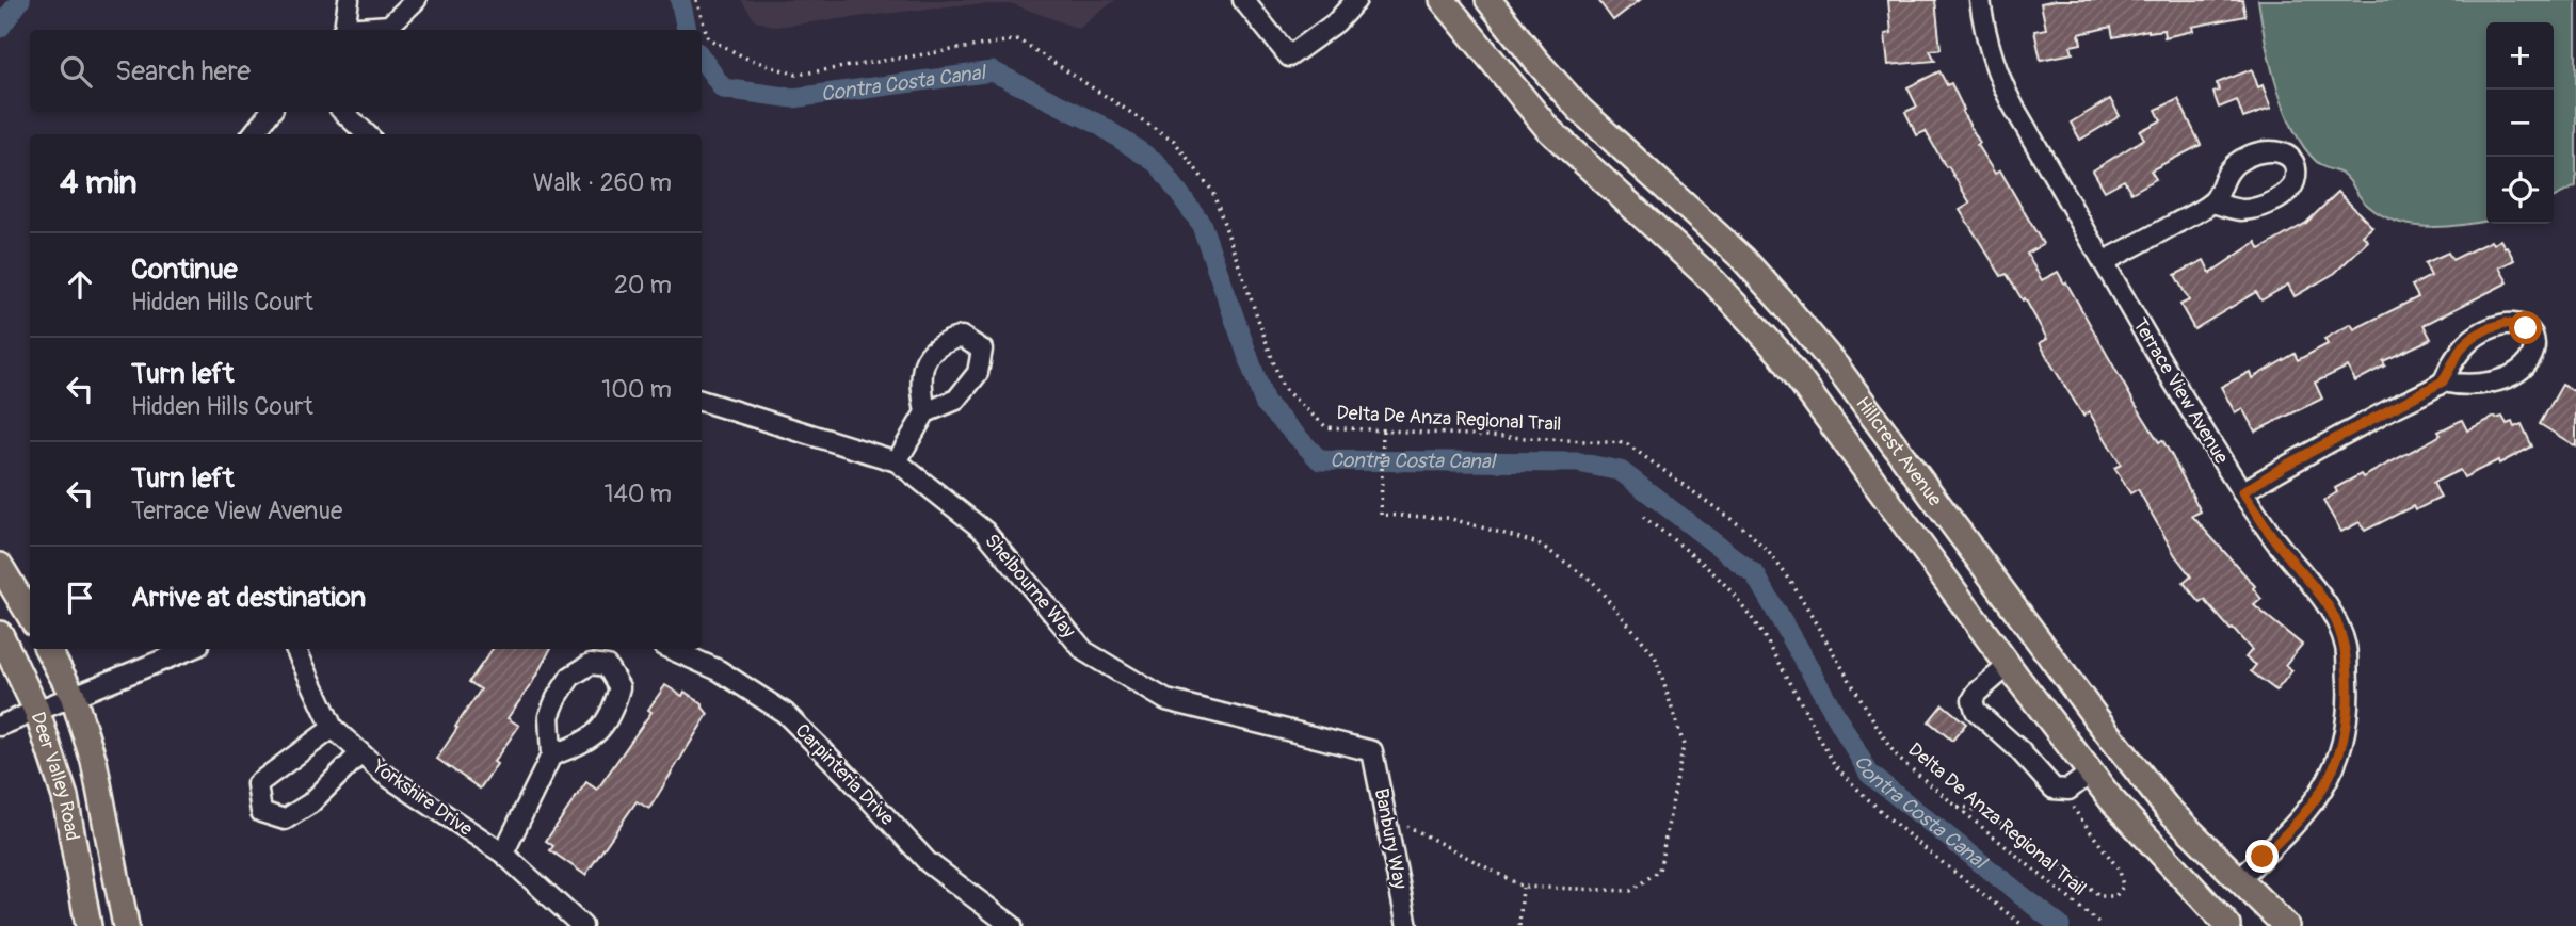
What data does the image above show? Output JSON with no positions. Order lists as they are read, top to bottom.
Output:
{
  "streets": {
    "main road": ["Hillcrest Avenue", "Deer Valley Road"],
    "street": [
      "Terrace View Avenue",
      "Shelbourne Way",
      "Carpinteria Drive",
      "Yorkshire Drive",
      "Banbury Way"
    ],
    "path": ["Delta De Anza Regional Trail"]
  },
  "crossings": [
    ["Terrace View Avenue", "Hillcrest Avenue"],
    ["Shelbourne Way", "Banbury Way"]
  ],
  "water": ["Contra Costa Canal"],
  "page": {
    "map_buttons": ["+", "−"],
    "search": "Search here",
    "heading": ["4 min", "Walk · 260 m"],
    "list": [
      ["Continue", "Hidden Hills Court", "20 m"],
      ["Turn left", "Hidden Hills Court", "100 m"],
      ["Turn left", "Terrace View Avenue", "140 m"],
      "Arrive at destination"
    ]
  }
}
